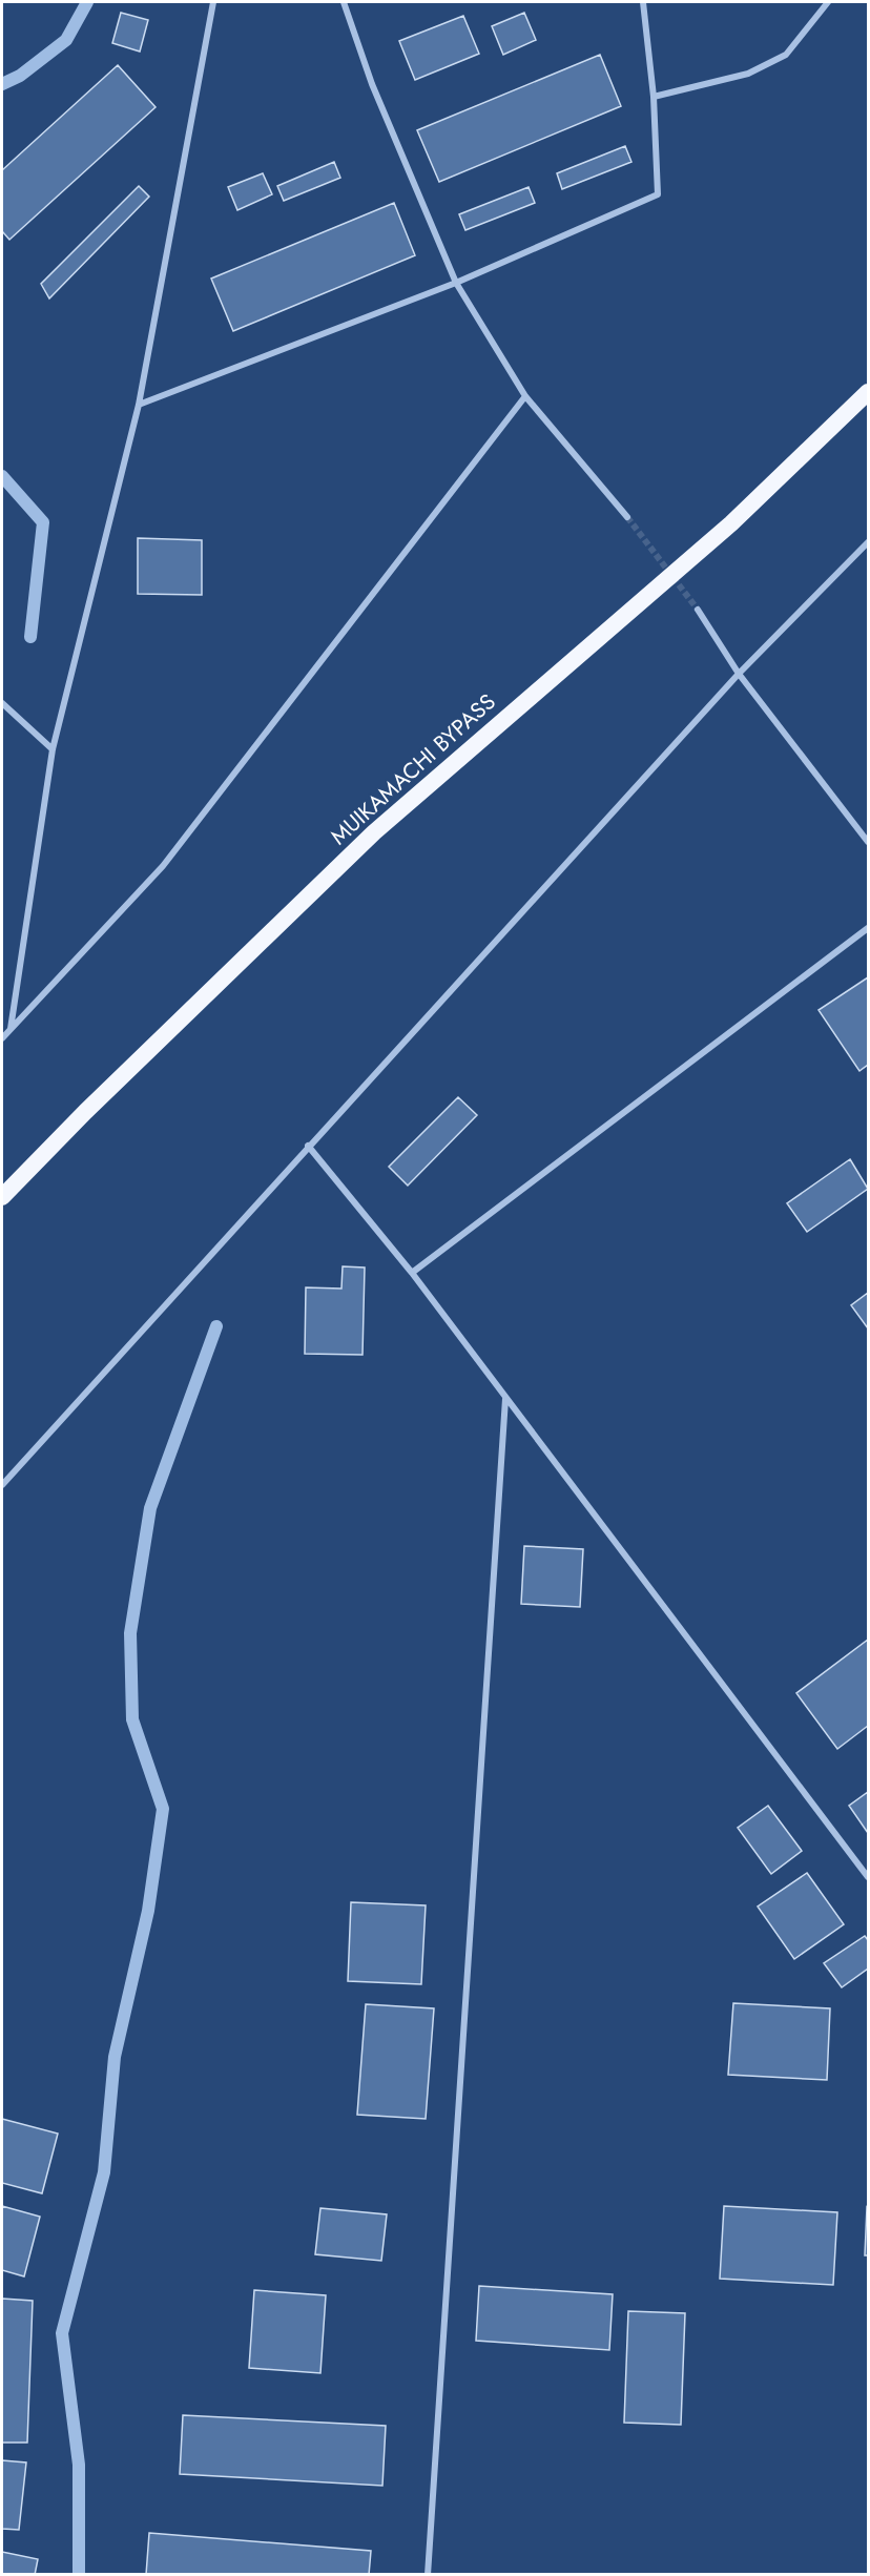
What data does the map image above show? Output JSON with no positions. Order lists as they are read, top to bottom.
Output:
{
  "streets": {
    "highway": ["MUIKAMACHI BYPASS"]
  }
}
